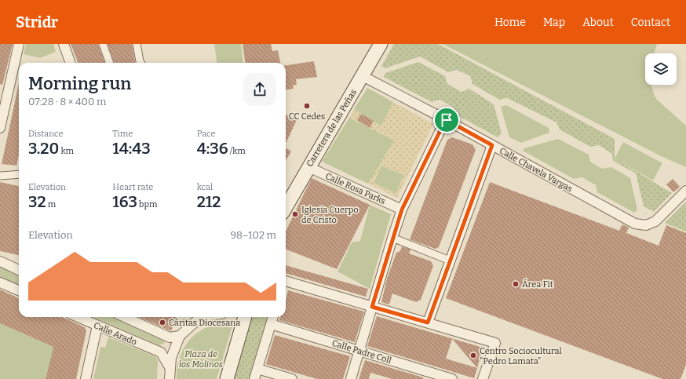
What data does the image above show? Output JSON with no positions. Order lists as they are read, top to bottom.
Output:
{
  "streets": {
    "main road": ["Carretera de las Peñas"],
    "street": [
      "Calle Chavela Vargas",
      "Calle Rosa Parks",
      "Calle Arado",
      "Calle Padre Coll"
    ]
  },
  "crossings": [
    ["Carretera de las Peñas", "Calle Chavela Vargas"],
    ["Carretera de las Peñas", "Calle Rosa Parks"]
  ],
  "parks": ["Plaza de los Molinos"],
  "places": [
    "CC Cedes",
    "Iglesia Cuerpo de Cristo",
    "Área Fit",
    "Cáritas Diocesana",
    "Centro Sociocultural \"Pedro Lamata\""
  ],
  "page": {
    "header": "Stridr",
    "nav": [
      "Home",
      "Map",
      "About",
      "Contact"
    ],
    "heading": ["Morning run", "07:28 · 8 × 400 m"],
    "stats": [
      ["Distance", "3.20 km"],
      ["Time", "14:43"],
      ["Pace", "4:36 /km"],
      ["Elevation", "32 m"],
      ["Heart rate", "163 bpm"],
      ["kcal", "212"]
    ],
    "chart": ["Elevation", "98–102 m"]
  }
}
